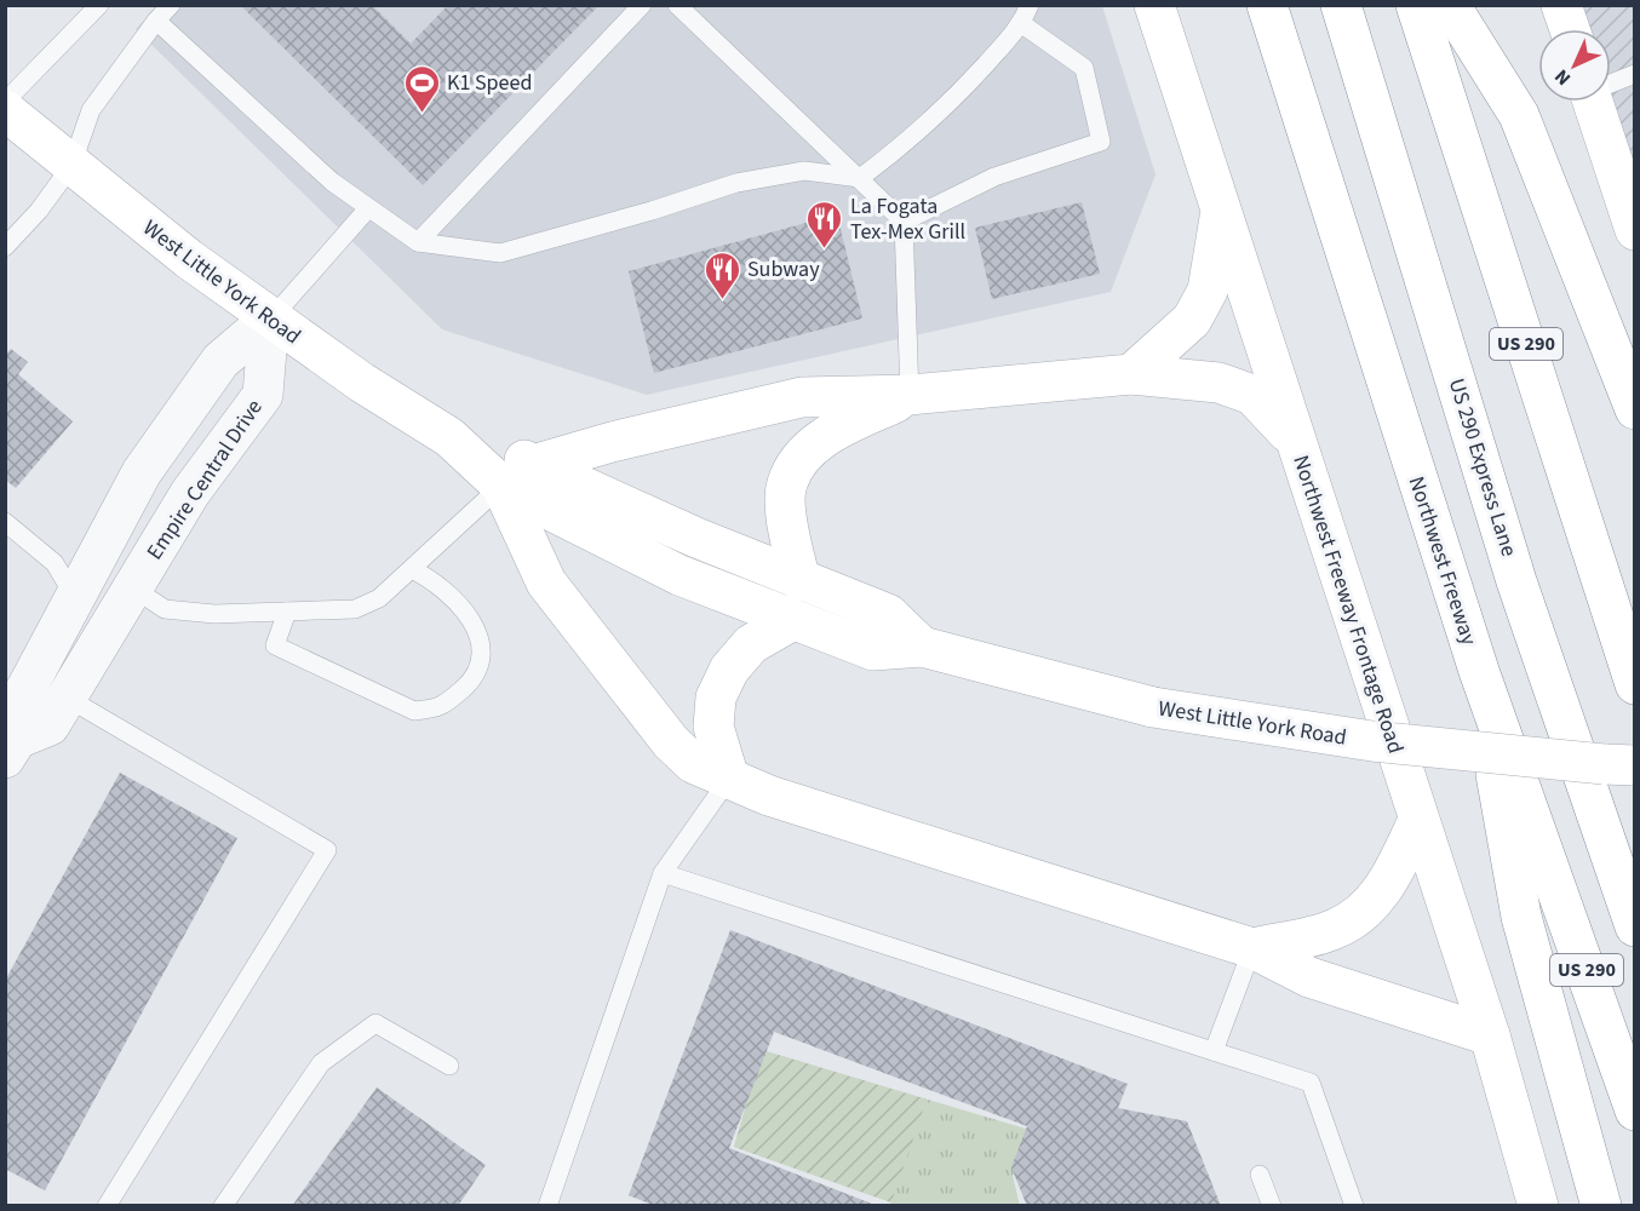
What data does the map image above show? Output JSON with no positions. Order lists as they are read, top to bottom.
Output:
{
  "streets": {
    "main road": [
      "West Little York Road",
      "US 290",
      "US 290 Express Lane",
      "Northwest Freeway",
      "Northwest Freeway Frontage Road"
    ],
    "street": ["Empire Central Drive"]
  },
  "crossings": [
    ["West Little York Road", "Empire Central Drive"]
  ],
  "places": {
    "sports": ["K1 Speed"],
    "restaurant": ["La Fogata Tex-Mex Grill", "Subway"]
  },
  "north": "bottom left"
}
